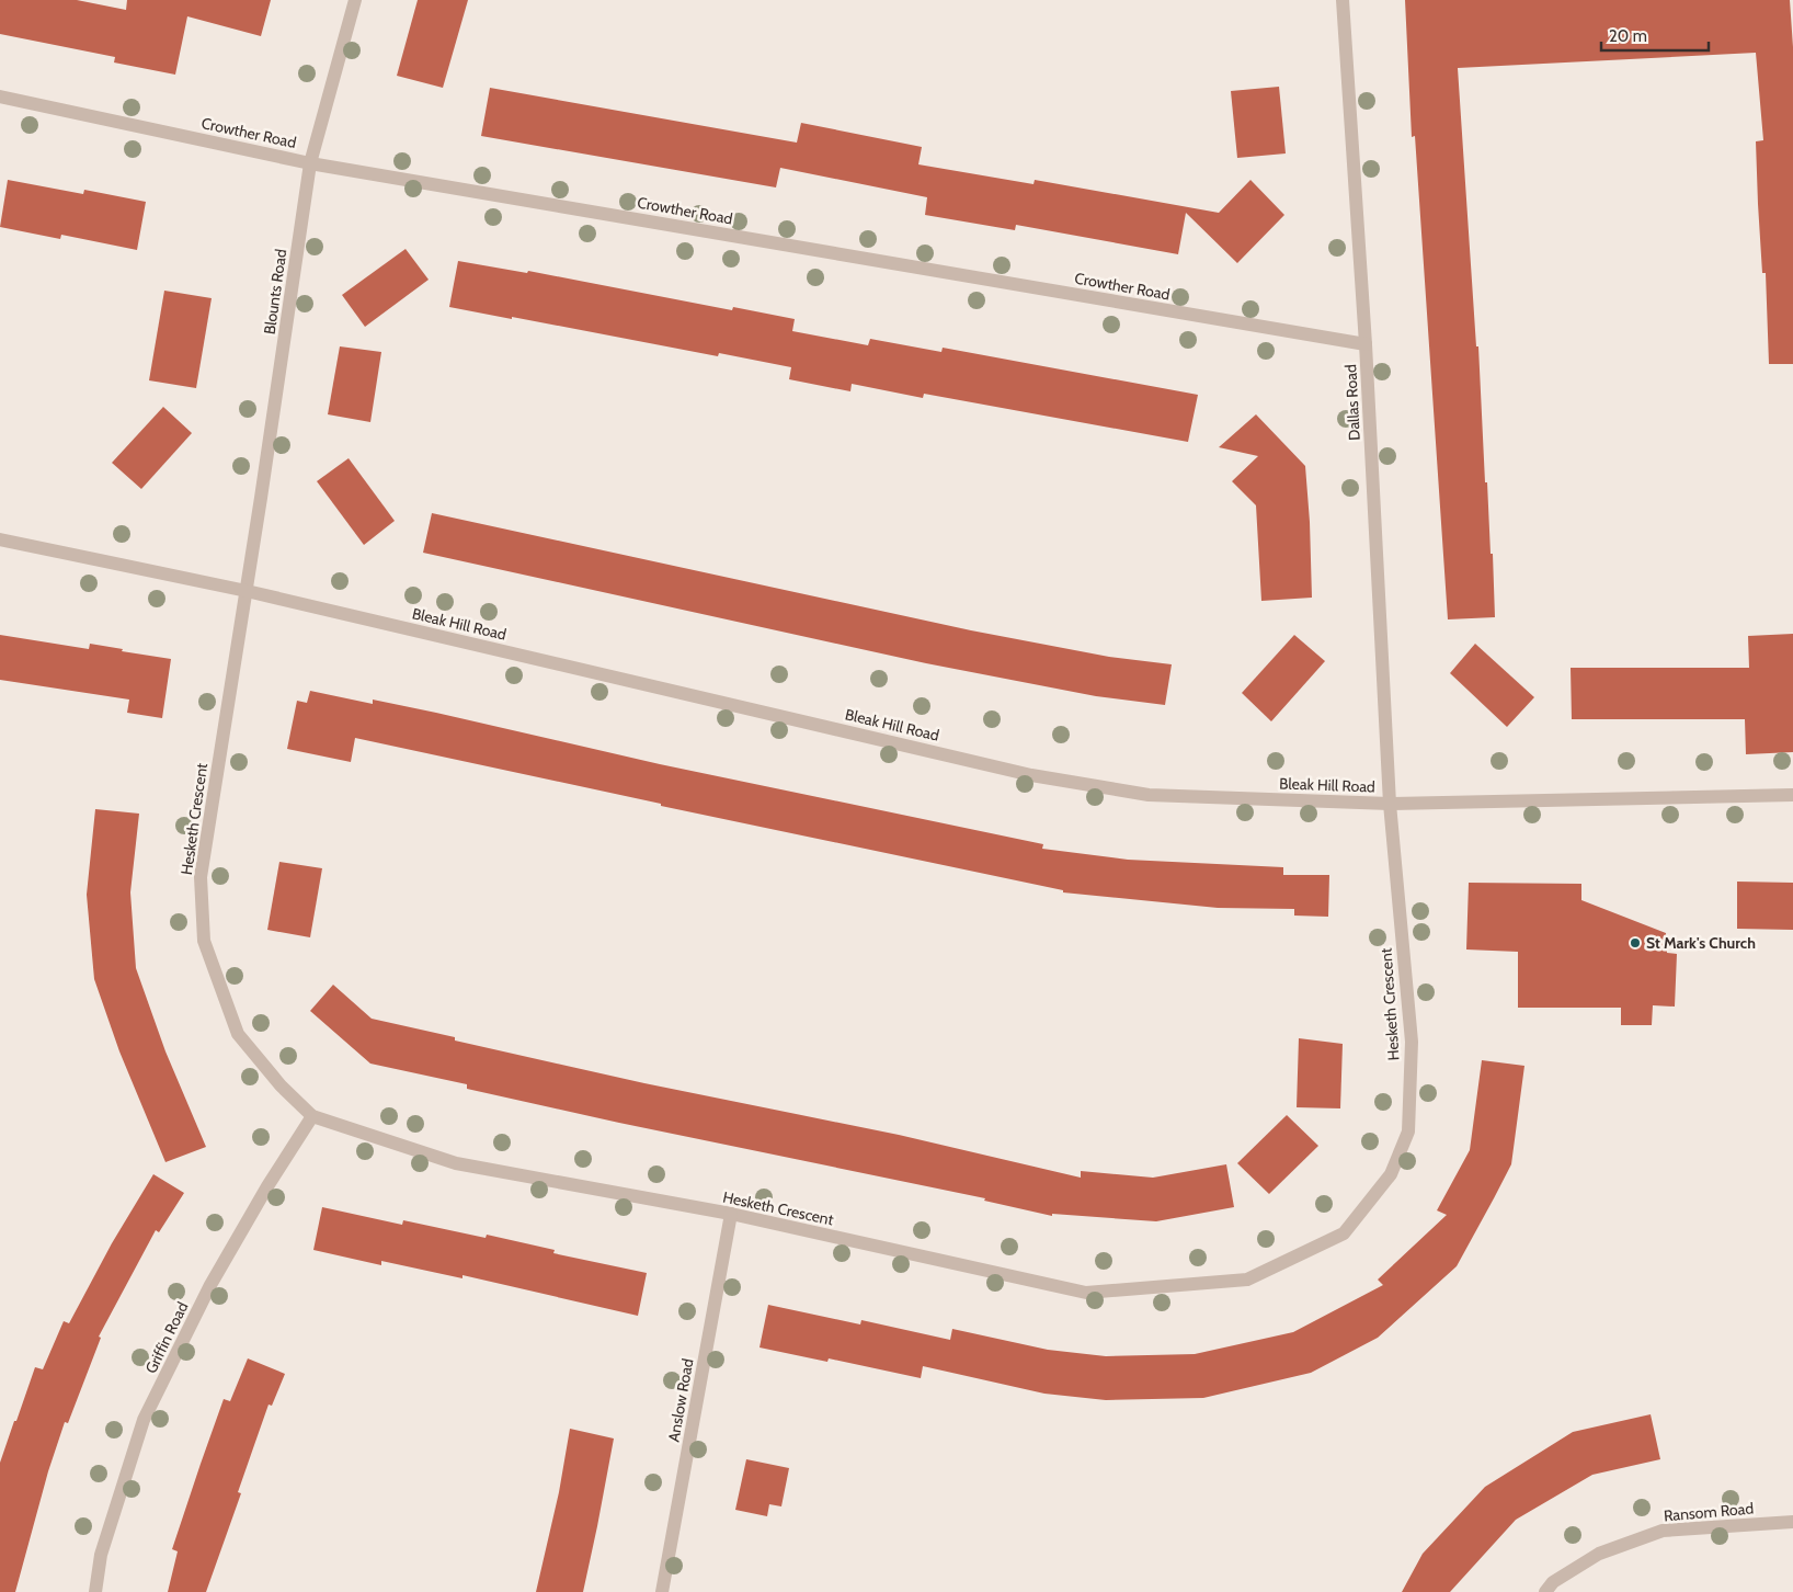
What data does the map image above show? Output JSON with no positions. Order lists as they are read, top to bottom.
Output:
{
  "streets": {
    "street": [
      "Crowther Road",
      "Blounts Road",
      "Dallas Road",
      "Bleak Hill Road",
      "Hesketh Crescent",
      "Griffin Road",
      "Anslow Road",
      "Ransom Road"
    ]
  },
  "crossings": [
    ["Crowther Road", "Blounts Road"],
    ["Crowther Road", "Dallas Road"],
    ["Blounts Road", "Bleak Hill Road"],
    ["Blounts Road", "Hesketh Crescent"],
    ["Dallas Road", "Bleak Hill Road"],
    ["Dallas Road", "Hesketh Crescent"],
    ["Bleak Hill Road", "Hesketh Crescent"],
    ["Hesketh Crescent", "Griffin Road"],
    ["Hesketh Crescent", "Anslow Road"]
  ],
  "places": ["St Mark's Church"],
  "scale_bar": "20 m"
}
